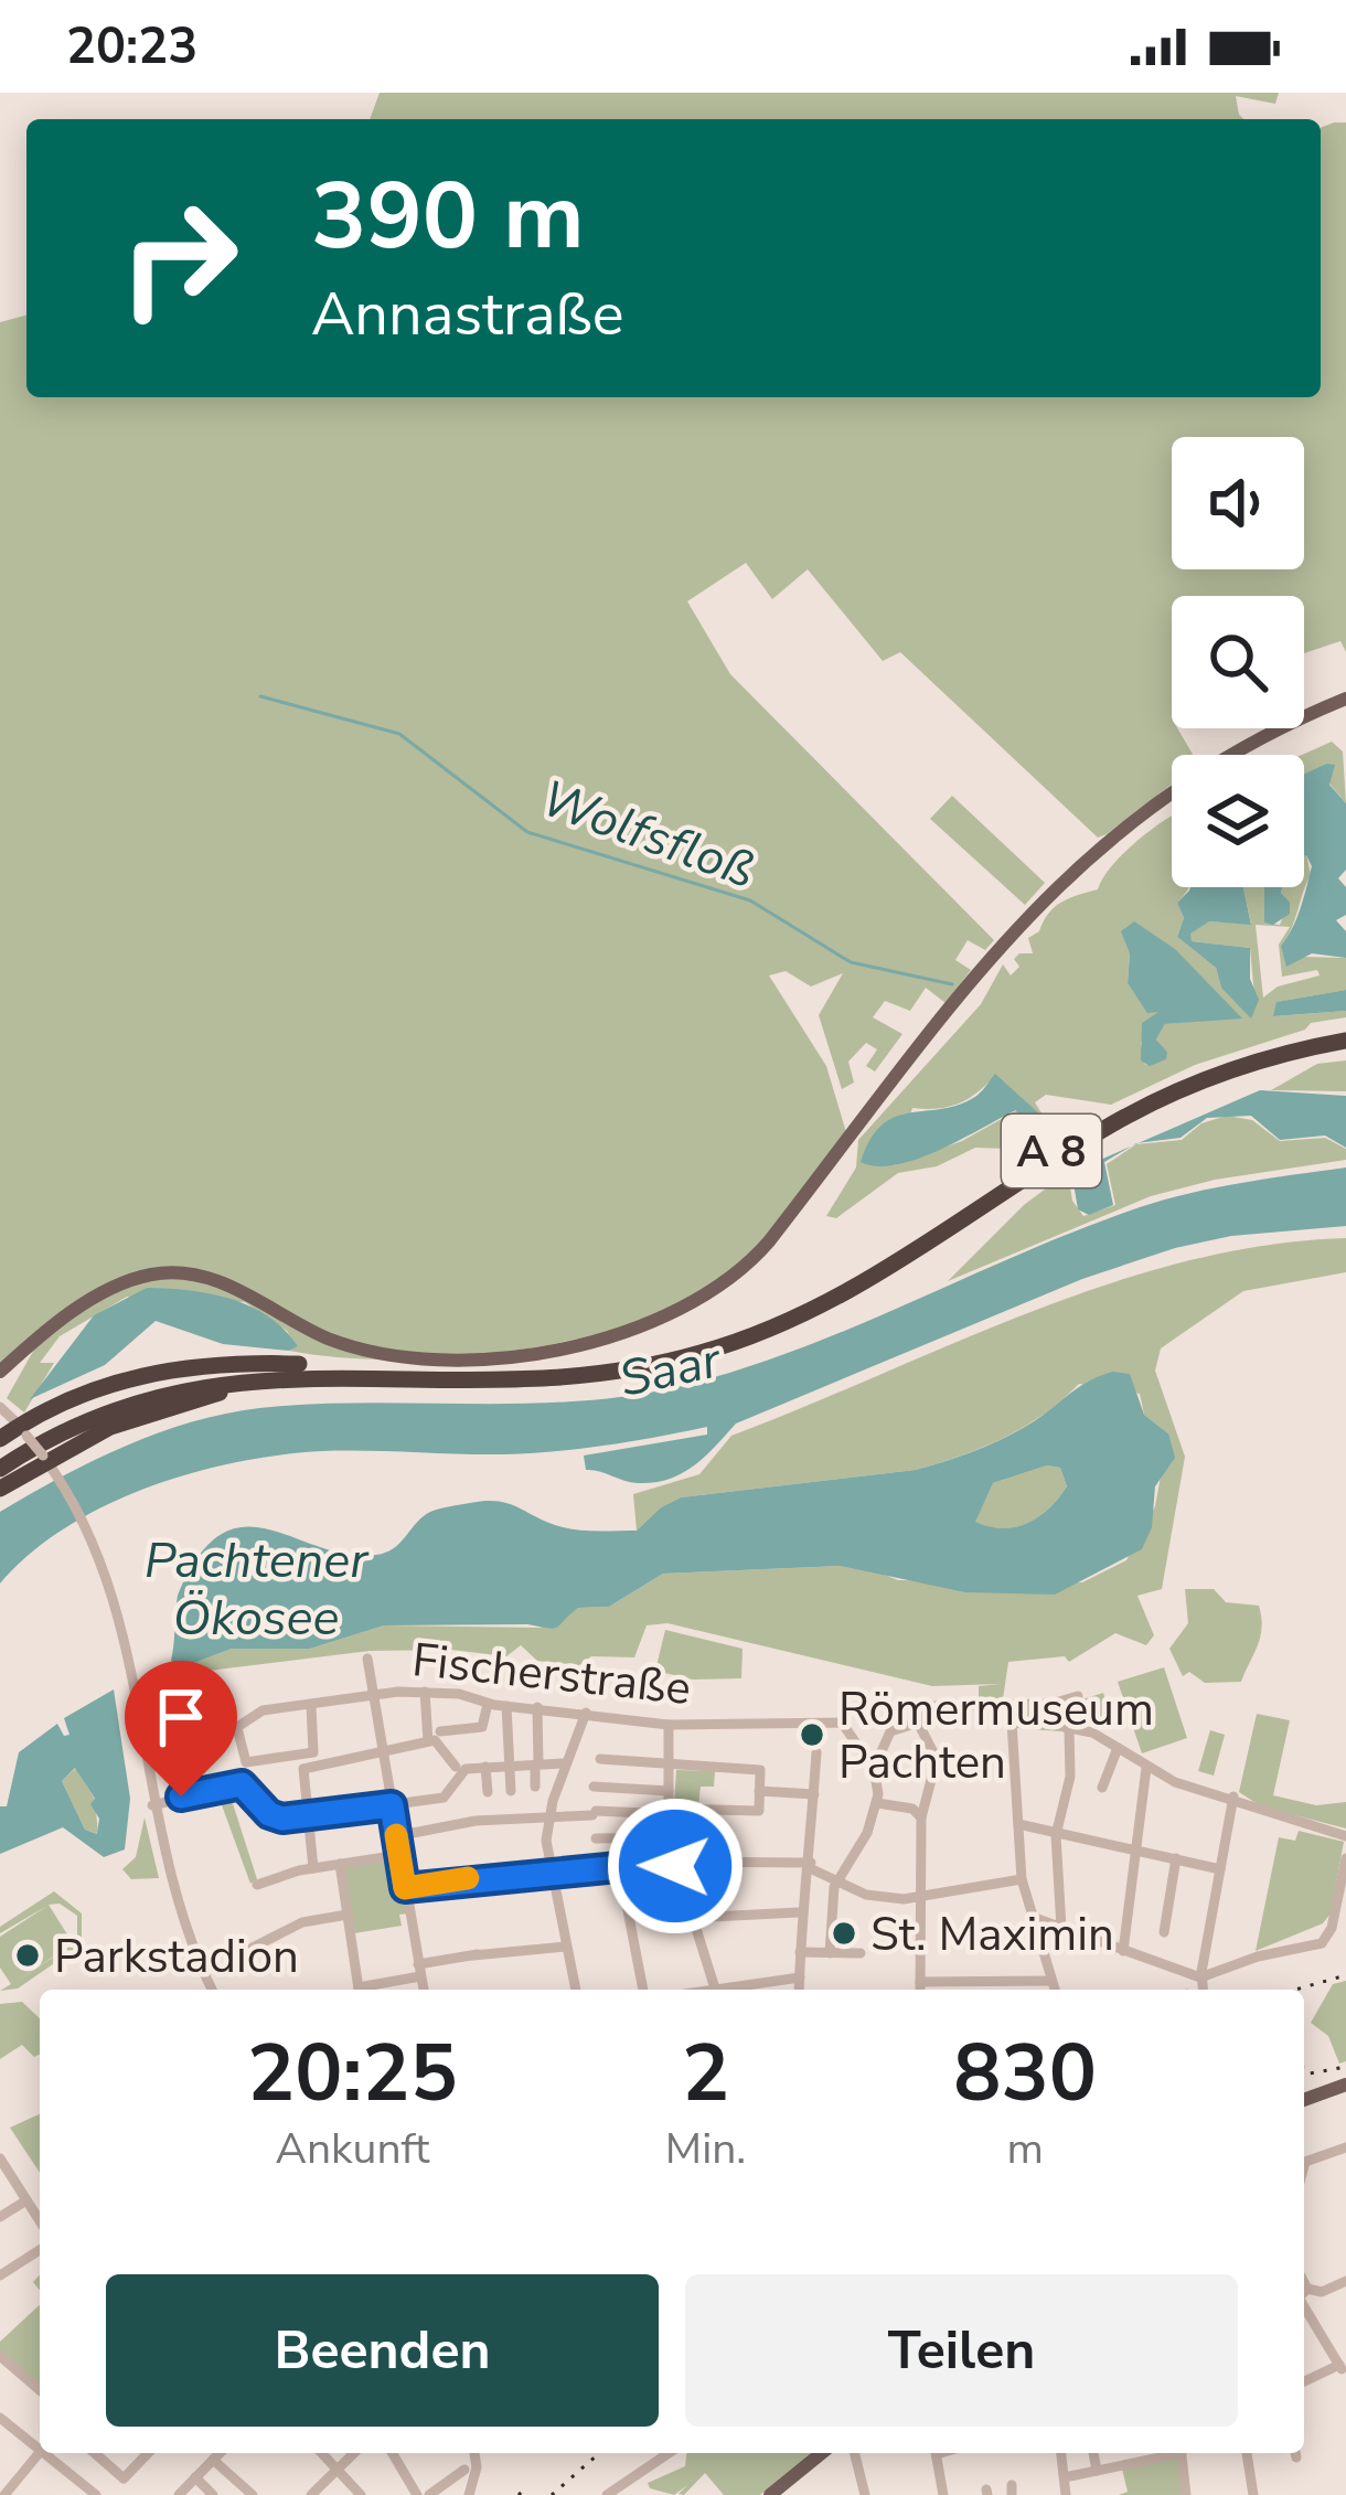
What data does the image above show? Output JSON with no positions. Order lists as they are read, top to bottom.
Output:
{
  "streets": {
    "highway": ["A 8"],
    "street": ["Fischerstraße"]
  },
  "water": ["Wolfsfloß", "Saar", "Pachtener Ökosee"],
  "places": ["Römermuseum Pachten", "St. Maximin", "Parkstadion"],
  "page": {
    "status": "20:23",
    "turn": ["390 m", "Annastraße"],
    "eta": [
      "20:25",
      "Ankunft",
      "2",
      "Min.",
      "830",
      "m"
    ],
    "buttons": ["Beenden", "Teilen"]
  }
}
